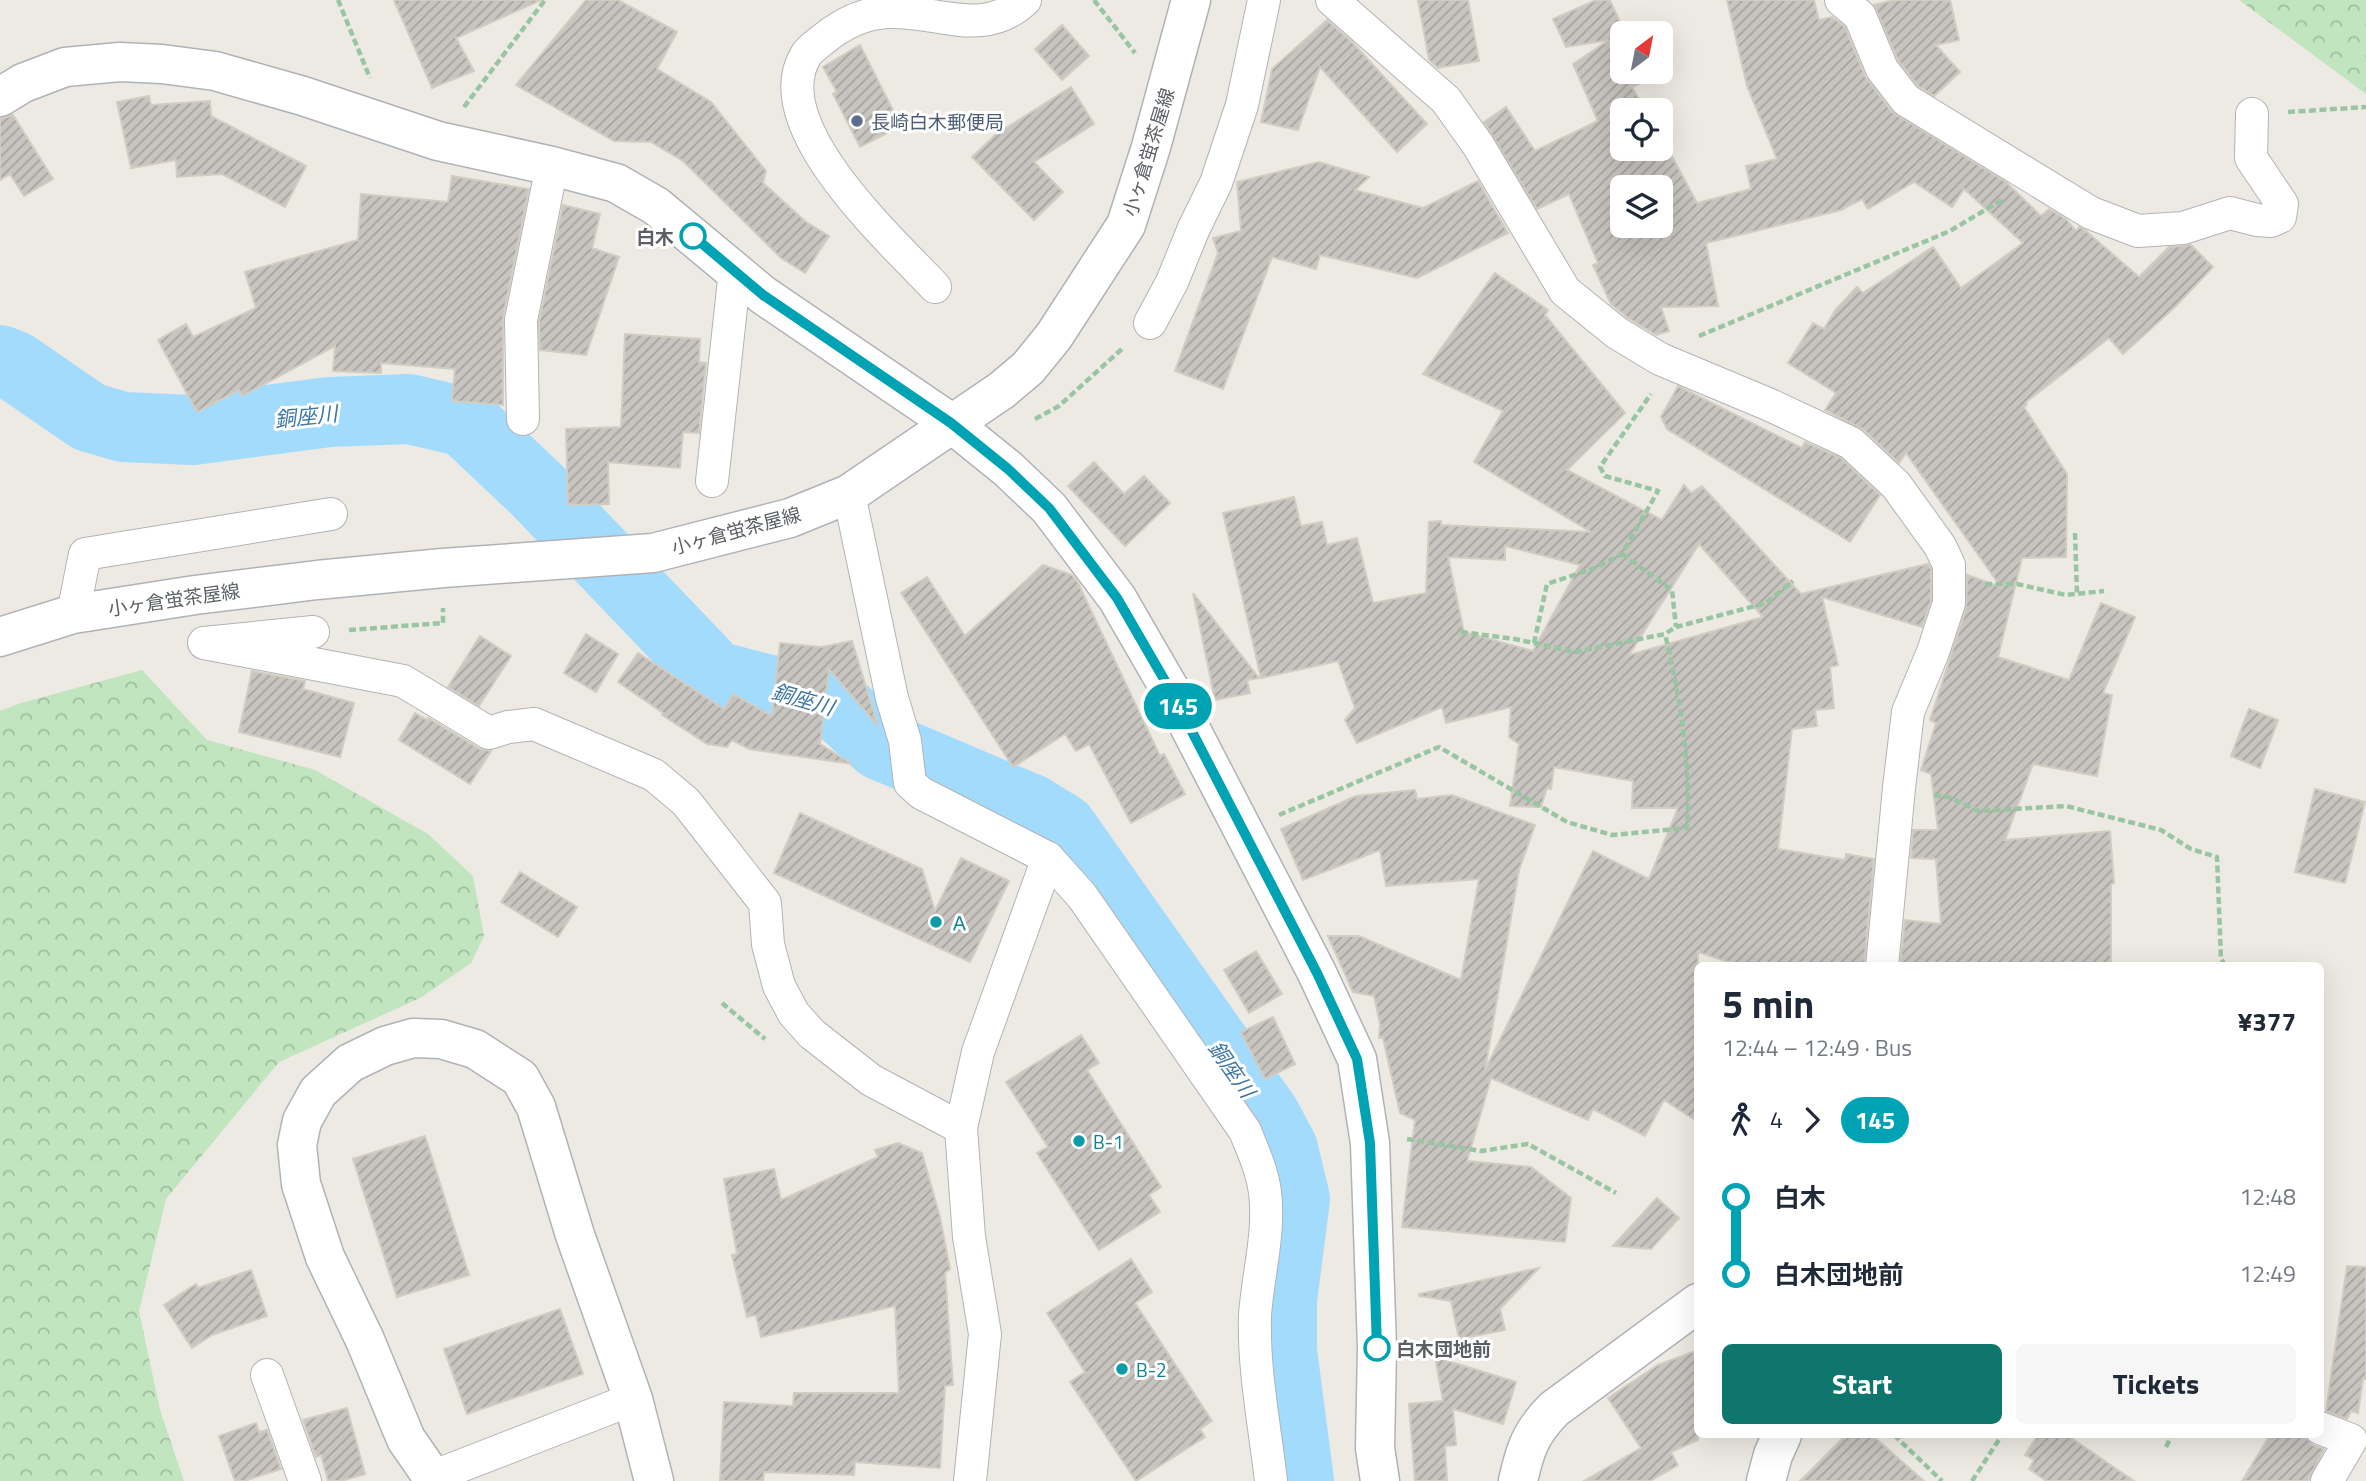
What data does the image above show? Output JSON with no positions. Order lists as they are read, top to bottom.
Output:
{
  "streets": {
    "street": ["小ヶ倉蛍茶屋線"]
  },
  "water": ["銅座川"],
  "places": [
    "長崎白木郵便局",
    "白木",
    "Ａ",
    "B-1",
    "白木団地前",
    "B-2"
  ],
  "lines": ["bus line 145"],
  "north": "top right",
  "page": {
    "on_map": "145",
    "heading": ["5 min", "12:44 – 12:49 · Bus", "¥377"],
    "legs": ["4", "145"],
    "list": [
      {
        "name": "白木",
        "value": "12:48"
      },
      {
        "name": "白木団地前",
        "value": "12:49"
      }
    ],
    "buttons": ["Start", "Tickets"]
  }
}
